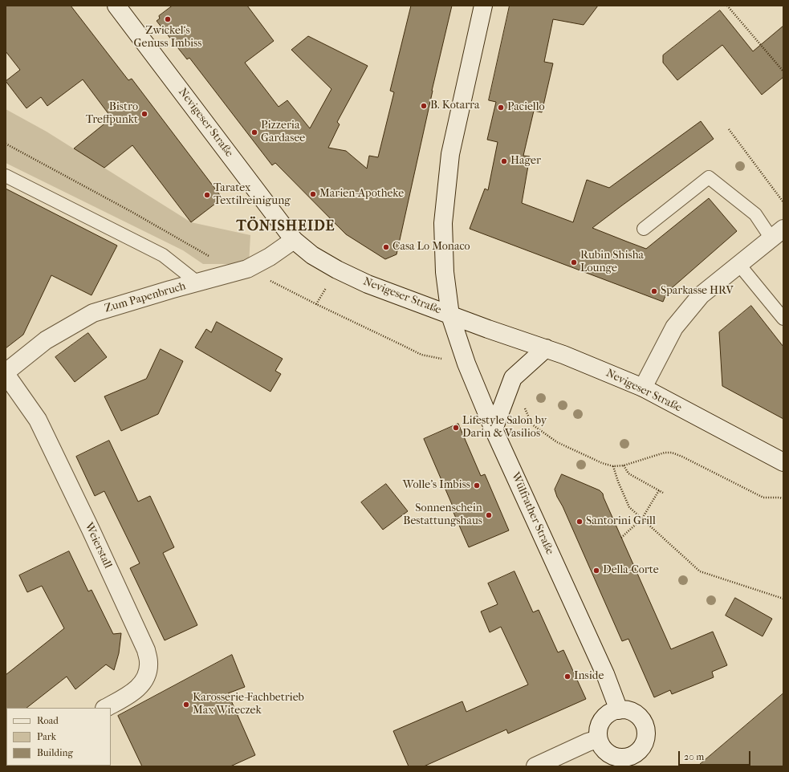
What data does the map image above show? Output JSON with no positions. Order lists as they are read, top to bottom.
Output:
{
  "streets": {
    "main road": [
      "Nevigeser Straße",
      "Zum Papenbruch",
      "Wülfrather Straße",
      "Weierstall"
    ]
  },
  "crossings": [
    ["Nevigeser Straße", "Zum Papenbruch"],
    ["Nevigeser Straße", "Wülfrather Straße"],
    ["Zum Papenbruch", "Weierstall"]
  ],
  "districts": ["TÖNISHEIDE"],
  "places": [
    "Zwickel‘s Genuss Imbiss",
    "B. Kotarra",
    "Paciello",
    "Bistro Treffpunkt",
    "Pizzeria Gardasee",
    "Hager",
    "Marien-Apotheke",
    "Taratex Textilreinigung",
    "Casa Lo Monaco",
    "Rubin Shisha Lounge",
    "Sparkasse HRV",
    "Lifestyle Salon by Darin & Vasilios",
    "Wolle's Imbiss",
    "Sonnenschein Bestattungshaus",
    "Santorini Grill",
    "Della-Corte",
    "Inside",
    "Karosserie-Fachbetrieb Max Witeczek"
  ],
  "legend": ["Road", "Park", "Building"],
  "scale_bar": "20 m"
}
